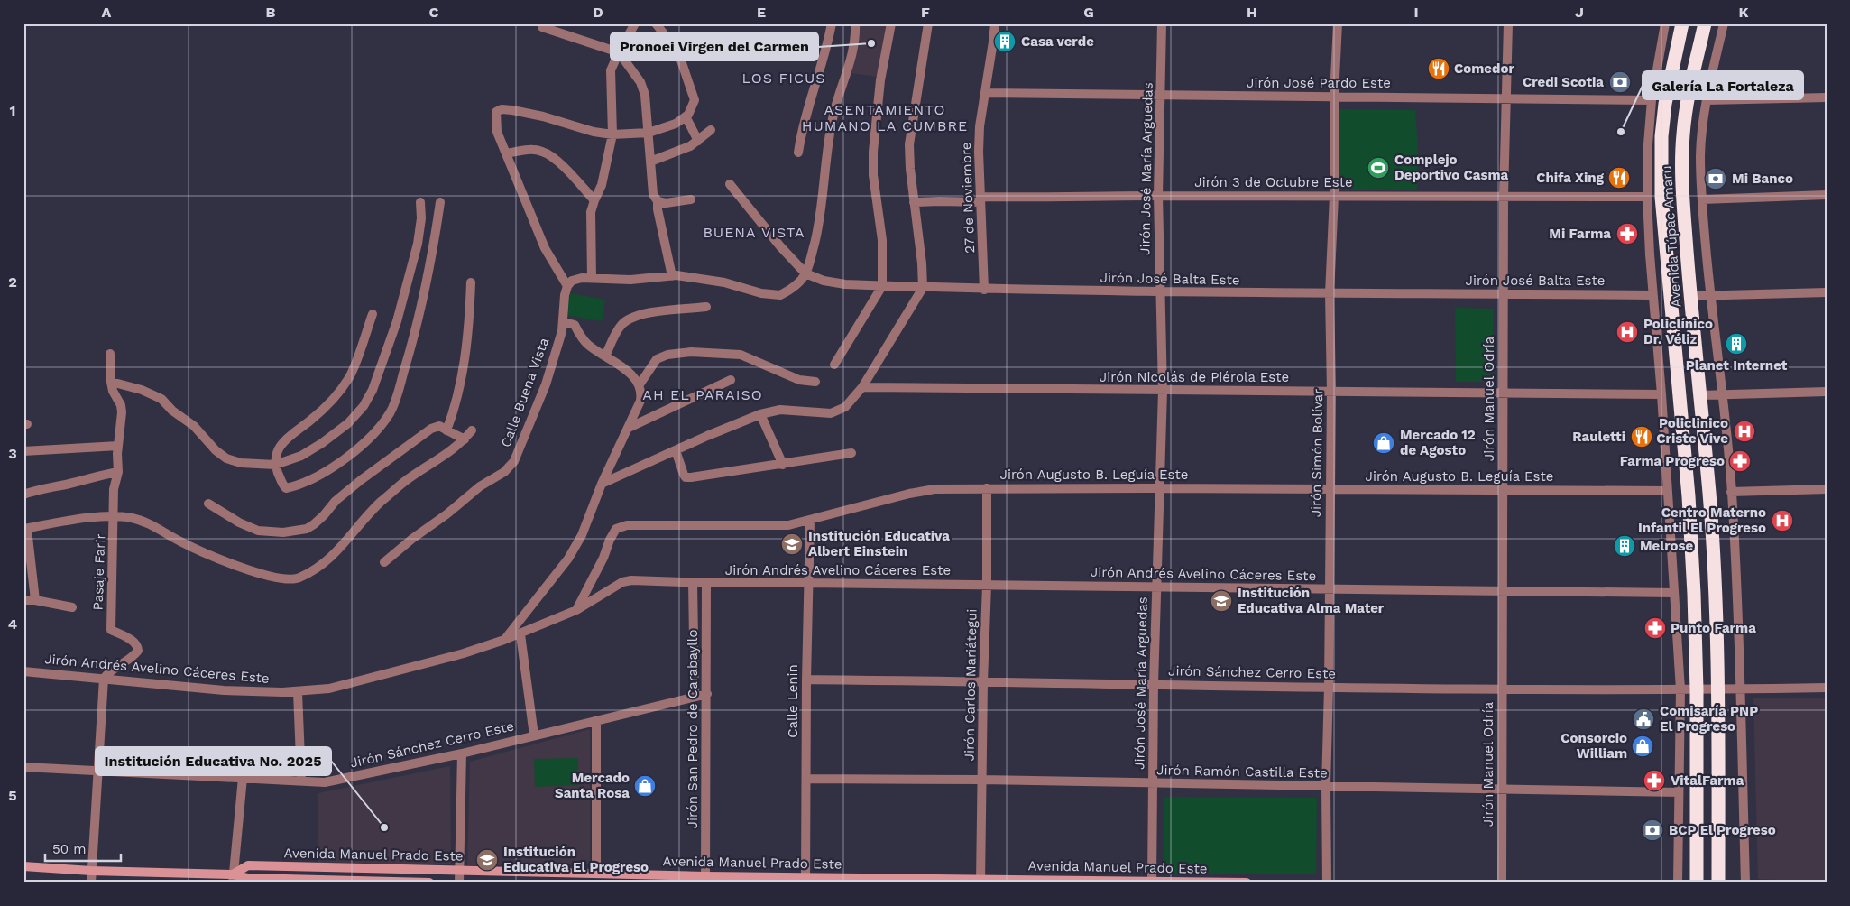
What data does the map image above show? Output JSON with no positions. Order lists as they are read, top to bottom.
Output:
{
  "streets": {
    "highway": ["Avenida Túpac Amaru"],
    "street": [
      "Jirón José Pardo Este",
      "Jirón José María Arguedas",
      "Jirón 3 de Octubre Este",
      "27 de Noviembre",
      "Jirón José Balta Este",
      "Jirón Nicolás de Piérola Este",
      "Calle Buena Vista",
      "Jirón Manuel Odría",
      "Jirón Simón Bolívar",
      "Jirón Augusto B. Leguía Este",
      "Jirón Andrés Avelino Cáceres Este",
      "Pasaje Farir",
      "Jirón Sánchez Cerro Este",
      "Jirón Carlos Mariátegui",
      "Calle Lenin",
      "Jirón San Pedro de Carabayllo",
      "Jirón Ramón Castilla Este",
      "Avenida Manuel Prado Este"
    ]
  },
  "crossings": [
    ["Jirón José Pardo Este", "Jirón José María Arguedas"],
    ["Jirón José Pardo Este", "27 de Noviembre"],
    ["Jirón José Pardo Este", "Avenida Túpac Amaru"],
    ["Jirón José Pardo Este", "Jirón Manuel Odría"],
    ["Jirón José Pardo Este", "Jirón Simón Bolívar"],
    ["Jirón José María Arguedas", "Jirón 3 de Octubre Este"],
    ["Jirón José María Arguedas", "Jirón José Balta Este"],
    ["Jirón José María Arguedas", "Jirón Nicolás de Piérola Este"],
    ["Jirón José María Arguedas", "Jirón Augusto B. Leguía Este"],
    ["Jirón José María Arguedas", "Jirón Andrés Avelino Cáceres Este"],
    ["Jirón José María Arguedas", "Jirón Sánchez Cerro Este"],
    ["Jirón José María Arguedas", "Jirón Ramón Castilla Este"],
    ["Jirón José María Arguedas", "Avenida Manuel Prado Este"],
    ["Jirón 3 de Octubre Este", "27 de Noviembre"],
    ["Jirón 3 de Octubre Este", "Avenida Túpac Amaru"],
    ["Jirón 3 de Octubre Este", "Jirón Manuel Odría"],
    ["Jirón 3 de Octubre Este", "Jirón Simón Bolívar"],
    ["27 de Noviembre", "Jirón José Balta Este"],
    ["Avenida Túpac Amaru", "Jirón José Balta Este"],
    ["Avenida Túpac Amaru", "Jirón Nicolás de Piérola Este"],
    ["Avenida Túpac Amaru", "Jirón Augusto B. Leguía Este"],
    ["Avenida Túpac Amaru", "Jirón Andrés Avelino Cáceres Este"],
    ["Avenida Túpac Amaru", "Jirón Sánchez Cerro Este"],
    ["Avenida Túpac Amaru", "Jirón Ramón Castilla Este"],
    ["Jirón José Balta Este", "Jirón Manuel Odría"],
    ["Jirón José Balta Este", "Jirón Simón Bolívar"],
    ["Jirón Nicolás de Piérola Este", "Jirón Manuel Odría"],
    ["Jirón Nicolás de Piérola Este", "Jirón Simón Bolívar"],
    ["Jirón Manuel Odría", "Jirón Augusto B. Leguía Este"],
    ["Jirón Manuel Odría", "Jirón Andrés Avelino Cáceres Este"],
    ["Jirón Manuel Odría", "Jirón Sánchez Cerro Este"],
    ["Jirón Manuel Odría", "Jirón Ramón Castilla Este"],
    ["Jirón Simón Bolívar", "Jirón Augusto B. Leguía Este"],
    ["Jirón Simón Bolívar", "Jirón Andrés Avelino Cáceres Este"],
    ["Jirón Simón Bolívar", "Jirón Sánchez Cerro Este"],
    ["Jirón Simón Bolívar", "Jirón Ramón Castilla Este"],
    ["Jirón Augusto B. Leguía Este", "Jirón Andrés Avelino Cáceres Este"],
    ["Jirón Augusto B. Leguía Este", "Jirón Carlos Mariátegui"],
    ["Jirón Augusto B. Leguía Este", "Calle Lenin"],
    ["Jirón Andrés Avelino Cáceres Este", "Pasaje Farir"],
    ["Jirón Andrés Avelino Cáceres Este", "Jirón Carlos Mariátegui"],
    ["Jirón Andrés Avelino Cáceres Este", "Calle Lenin"],
    ["Jirón Andrés Avelino Cáceres Este", "Jirón San Pedro de Carabayllo"],
    ["Jirón Sánchez Cerro Este", "Jirón Carlos Mariátegui"],
    ["Jirón Sánchez Cerro Este", "Calle Lenin"],
    ["Jirón Sánchez Cerro Este", "Jirón San Pedro de Carabayllo"],
    ["Jirón Carlos Mariátegui", "Jirón Ramón Castilla Este"],
    ["Jirón Carlos Mariátegui", "Avenida Manuel Prado Este"],
    ["Calle Lenin", "Jirón Ramón Castilla Este"],
    ["Calle Lenin", "Avenida Manuel Prado Este"],
    ["Jirón San Pedro de Carabayllo", "Avenida Manuel Prado Este"]
  ],
  "districts": [
    "LOS FICUS",
    "ASENTAMIENTO HUMANO LA CUMBRE",
    "BUENA VISTA",
    "AH EL PARAISO"
  ],
  "places": {
    "building": ["Casa verde", "Planet Internet", "Melrose"],
    "other": ["Pronoei Virgen del Carmen", "Galería La Fortaleza", "Institución Educativa No. 2025"],
    "restaurant": ["Comedor", "Chifa Xing", "Rauletti"],
    "bank": ["Credi Scotia", "Mi Banco", "BCP El Progreso"],
    "sports": ["Complejo Deportivo Casma"],
    "pharmacy": [
      "Mi Farma",
      "Farma Progreso",
      "Punto Farma",
      "VitalFarma"
    ],
    "hospital": ["Policlínico Dr. Véliz", "Policlinico Criste Vive", "Centro Materno Infantil El Progreso"],
    "shop": ["Mercado 12 de Agosto", "Consorcio William", "Mercado Santa Rosa"],
    "school or university": ["Institución Educativa Albert Einstein", "Institución Educativa Alma Mater", "Institución Educativa El Progreso"],
    "public building": ["Comisaría PNP El Progreso"]
  },
  "scale_bar": "50 m",
  "grid": {
    "columns": [
      "A",
      "B",
      "C",
      "D",
      "E",
      "F",
      "G",
      "H",
      "I",
      "J",
      "K"
    ],
    "rows": [
      "1",
      "2",
      "3",
      "4",
      "5"
    ]
  }
}
